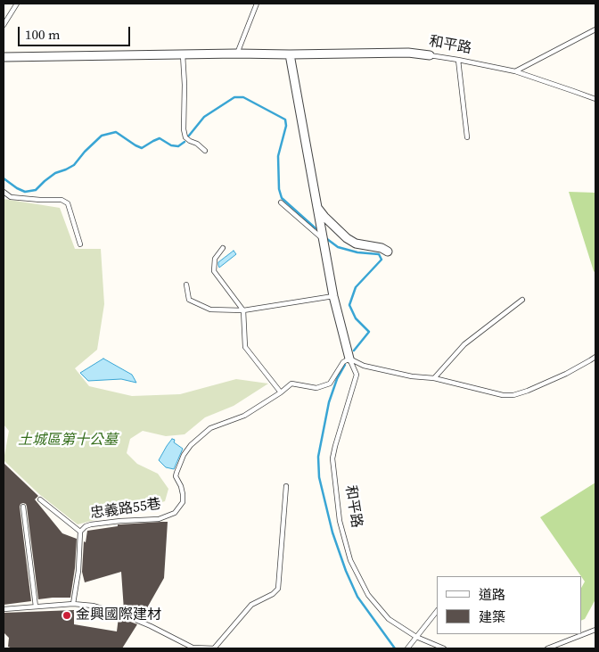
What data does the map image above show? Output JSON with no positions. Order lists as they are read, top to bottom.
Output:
{
  "streets": {
    "street": ["和平路"],
    "lane": ["忠義路55巷"]
  },
  "parks": ["土城區第十公墓"],
  "places": ["金興國際建材"],
  "legend": ["道路", "建築"],
  "scale_bar": "100 m"
}
